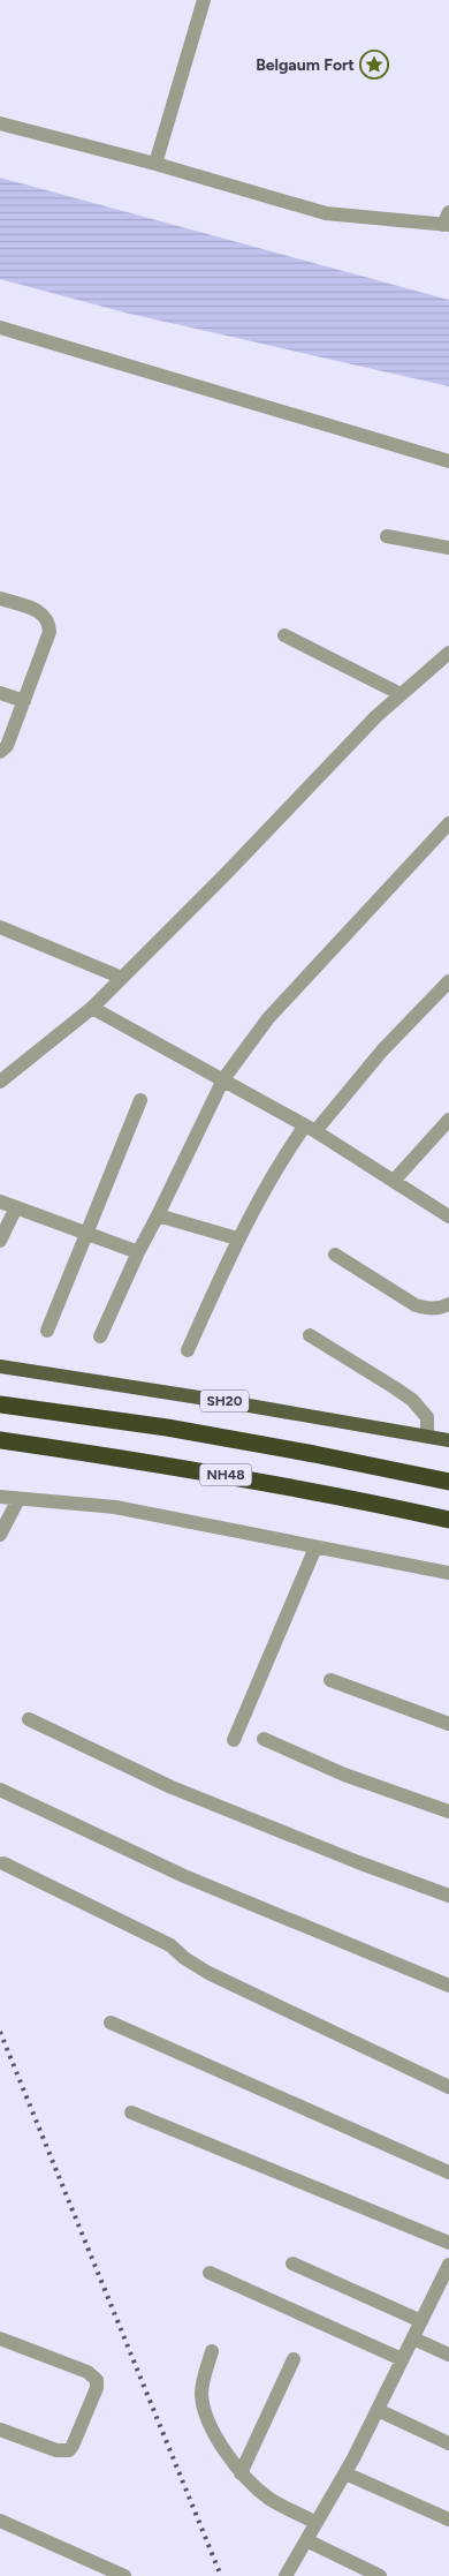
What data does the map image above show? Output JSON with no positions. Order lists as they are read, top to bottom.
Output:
{
  "streets": {
    "highway": ["NH48"],
    "main road": ["SH20"]
  },
  "places": {
    "place": ["Belgaum Fort"]
  }
}
